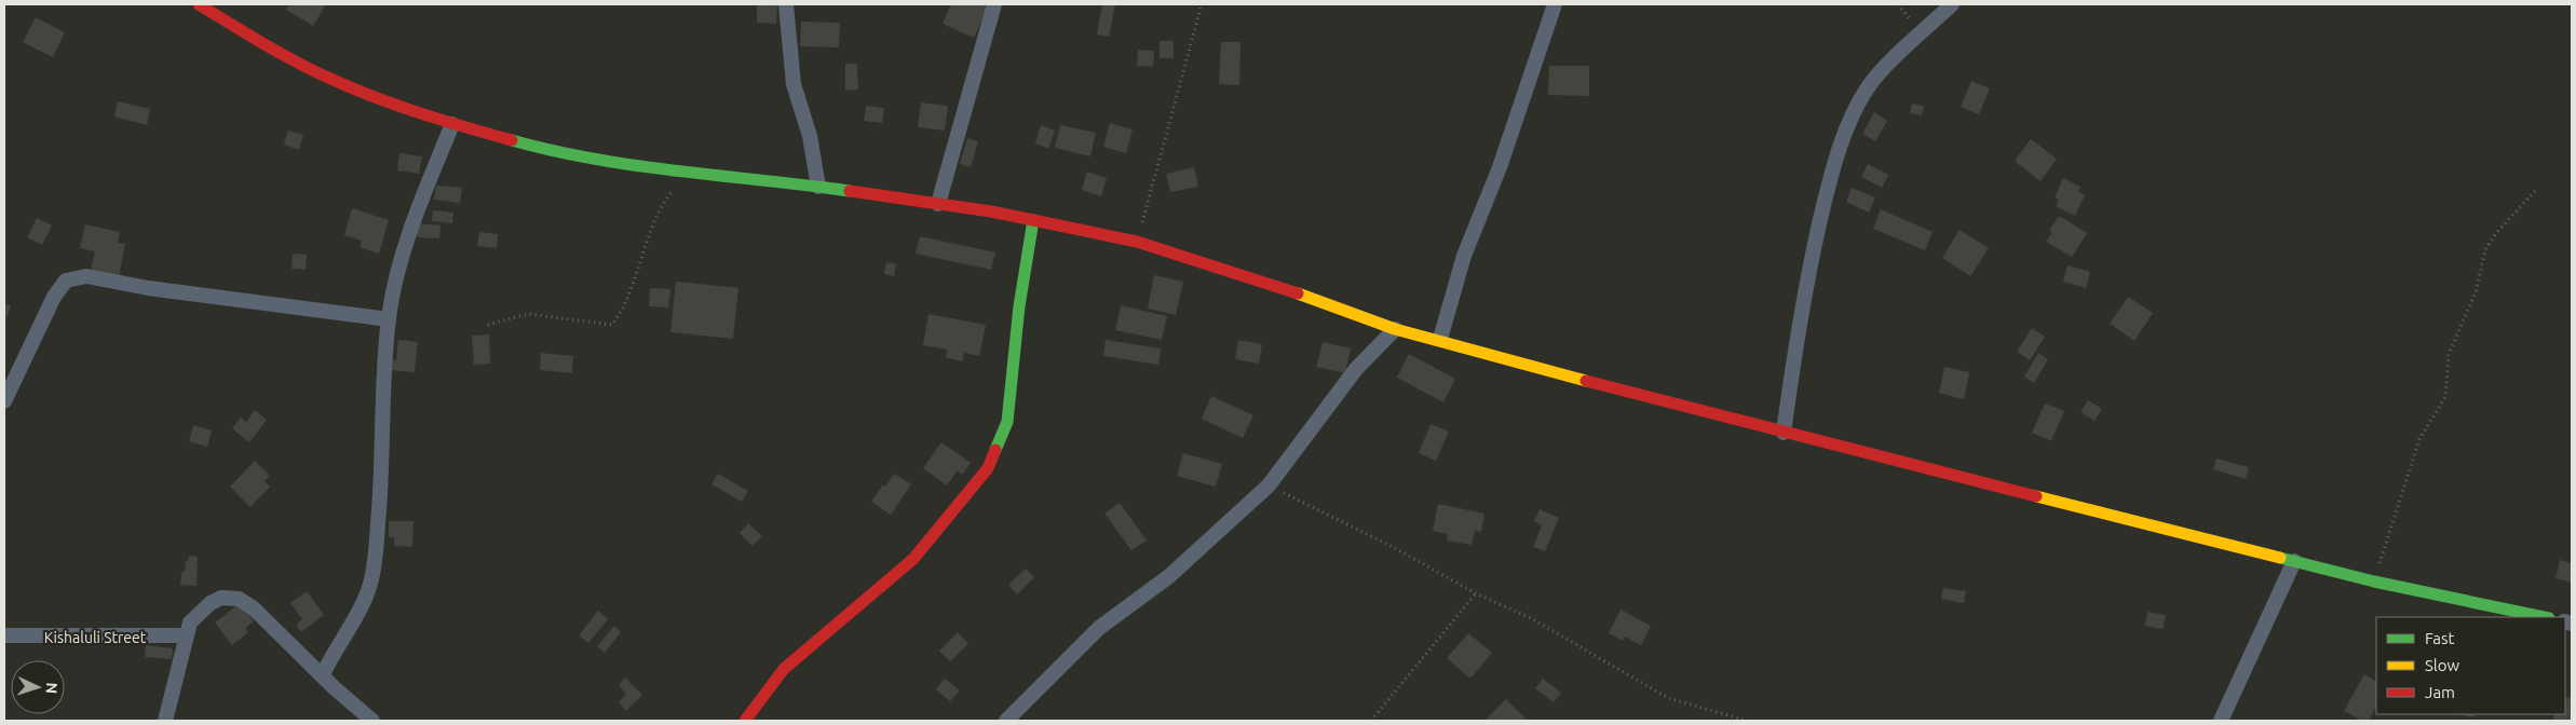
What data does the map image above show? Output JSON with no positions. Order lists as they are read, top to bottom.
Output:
{
  "streets": {
    "street": ["Kishaluli Street"]
  },
  "legend": ["Fast", "Slow", "Jam"],
  "north": "right"
}
